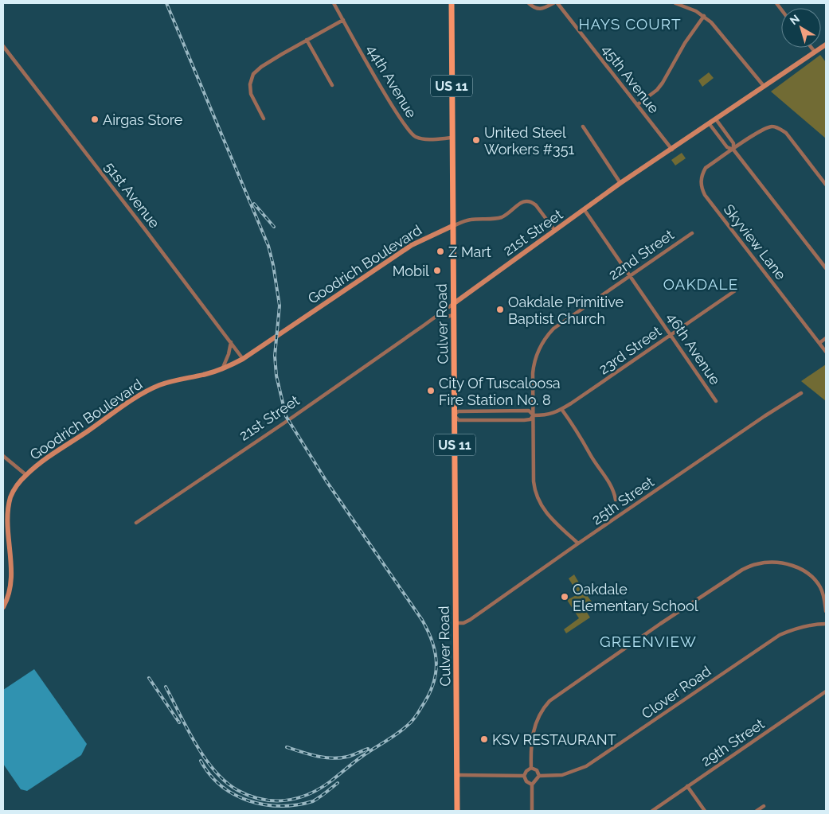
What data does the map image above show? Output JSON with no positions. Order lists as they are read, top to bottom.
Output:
{
  "streets": {
    "main road": ["US 11", "Culver Road"],
    "street": [
      "45th Avenue",
      "44th Avenue",
      "51st Avenue",
      "21st Street",
      "Skyview Lane",
      "22nd Street",
      "Goodrich Boulevard",
      "46th Avenue",
      "23rd Street",
      "25th Street",
      "Clover Road",
      "29th Street"
    ]
  },
  "crossings": [
    ["45th Avenue", "21st Street"],
    ["44th Avenue", "Culver Road"],
    ["51st Avenue", "Goodrich Boulevard"],
    ["21st Street", "Culver Road"],
    ["21st Street", "46th Avenue"],
    ["22nd Street", "46th Avenue"],
    ["22nd Street", "23rd Street"],
    ["22nd Street", "25th Street"],
    ["Goodrich Boulevard", "Culver Road"],
    ["Culver Road", "23rd Street"],
    ["Culver Road", "25th Street"],
    ["46th Avenue", "23rd Street"]
  ],
  "districts": ["HAYS COURT", "OAKDALE", "GREENVIEW"],
  "places": [
    "Airgas Store",
    "United Steel Workers #351",
    "Z Mart",
    "Mobil",
    "Oakdale Primitive Baptist Church",
    "City Of Tuscaloosa Fire Station No. 8",
    "Oakdale Elementary School",
    "KSV RESTAURANT"
  ],
  "north": "top left"
}
